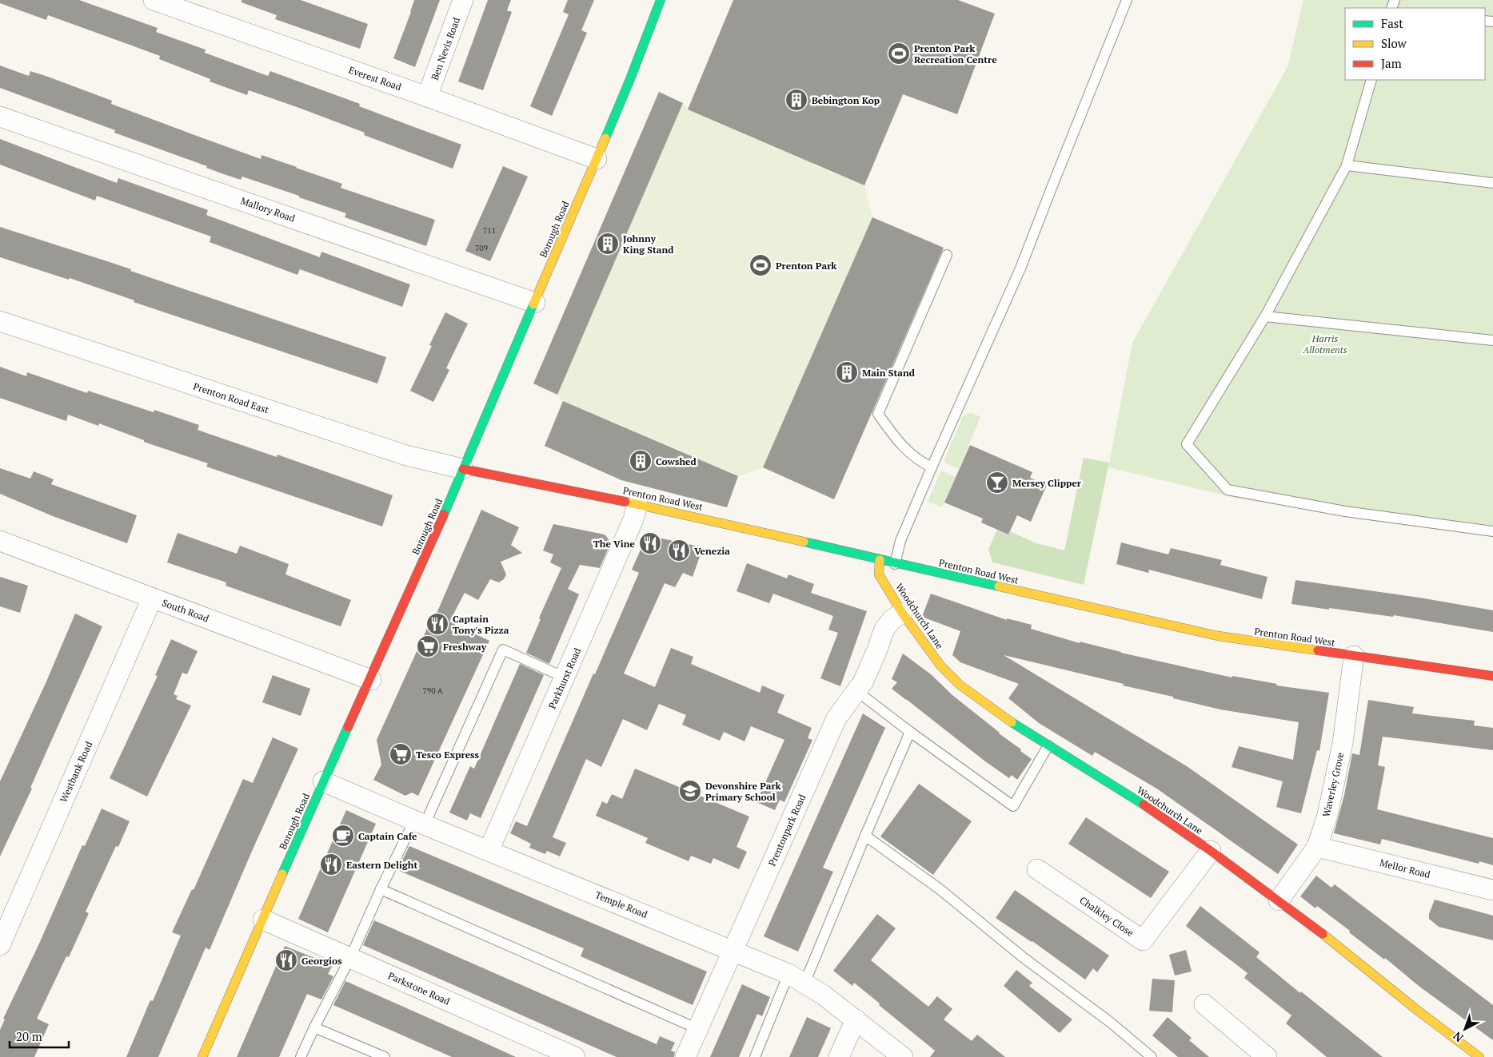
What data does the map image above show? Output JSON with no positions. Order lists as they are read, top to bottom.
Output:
{
  "streets": {
    "street": [
      "Ben Nevis Road",
      "Everest Road",
      "Mallory Road",
      "Borough Road",
      "Prenton Road East",
      "Prenton Road West",
      "South Road",
      "Woodchurch Lane",
      "Parkhurst Road",
      "Westbank Road",
      "Waverley Grove",
      "Prentonpark Road",
      "Mellor Road",
      "Temple Road",
      "Chalkley Close",
      "Parkstone Road"
    ]
  },
  "crossings": [
    ["Ben Nevis Road", "Everest Road"],
    ["Everest Road", "Borough Road"],
    ["Mallory Road", "Borough Road"],
    ["Borough Road", "Prenton Road East"],
    ["Borough Road", "Prenton Road West"],
    ["Borough Road", "South Road"],
    ["Borough Road", "Temple Road"],
    ["Borough Road", "Parkstone Road"],
    ["Prenton Road East", "Prenton Road West"],
    ["Prenton Road West", "Woodchurch Lane"],
    ["Prenton Road West", "Parkhurst Road"],
    ["Prenton Road West", "Waverley Grove"],
    ["South Road", "Westbank Road"],
    ["Woodchurch Lane", "Waverley Grove"],
    ["Woodchurch Lane", "Prentonpark Road"],
    ["Woodchurch Lane", "Chalkley Close"],
    ["Parkhurst Road", "Temple Road"],
    ["Waverley Grove", "Mellor Road"],
    ["Prentonpark Road", "Temple Road"]
  ],
  "parks": ["Harris Allotments"],
  "places": {
    "sports": ["Prenton Park Recreation Centre", "Prenton Park"],
    "building": [
      "Bebington Kop",
      "Johnny King Stand",
      "Main Stand",
      "Cowshed"
    ],
    "bar": ["Mersey Clipper"],
    "restaurant": [
      "The Vine",
      "Venezia",
      "Captain Tony's Pizza",
      "Eastern Delight",
      "Georgios"
    ],
    "supermarket": ["Freshway", "Tesco Express"],
    "school or university": ["Devonshire Park Primary School"],
    "cafe": ["Captain Cafe"]
  },
  "house_numbers": ["711", "709", "790 A"],
  "legend": ["Fast", "Slow", "Jam"],
  "scale_bar": "20 m",
  "north": "bottom left"
}
